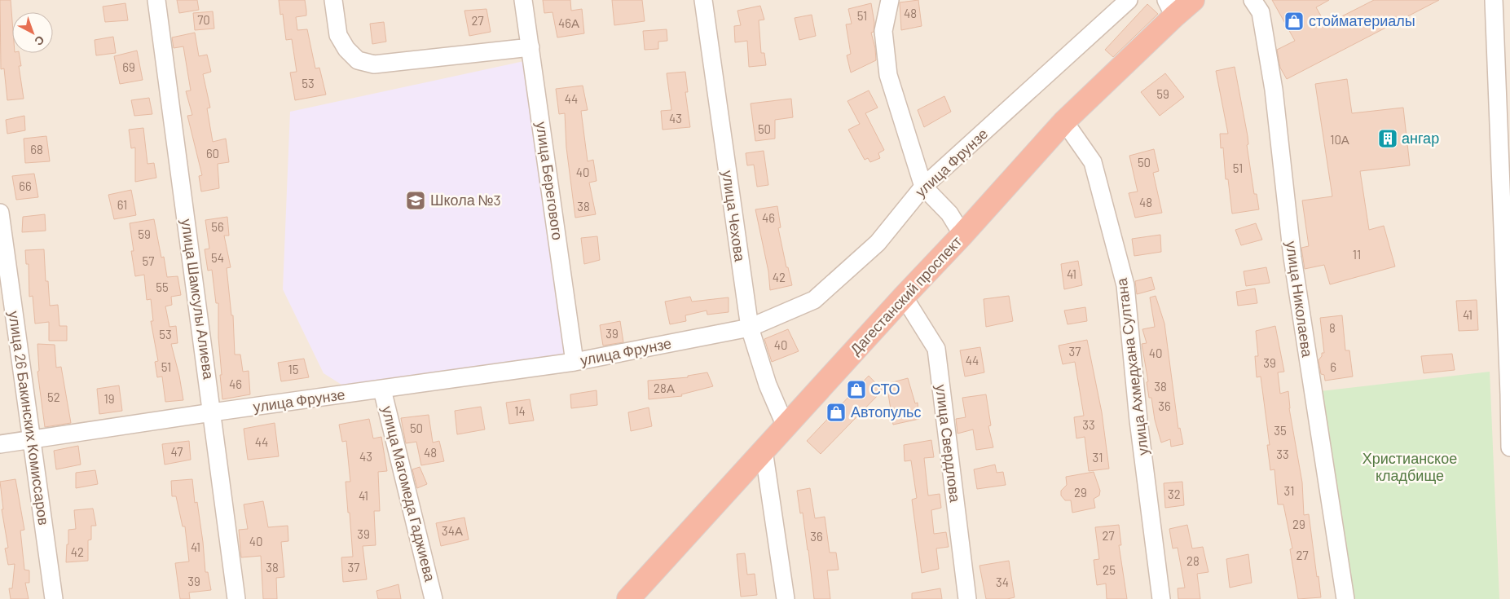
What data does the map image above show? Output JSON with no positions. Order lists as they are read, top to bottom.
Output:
{
  "streets": {
    "highway": ["Дагестанский проспект"],
    "street": [
      "улица Фрунзе",
      "улица Берегового",
      "улица Чехова",
      "улица Шамсулы Алиева",
      "улица Николаева",
      "улица Ахмедхана Султана",
      "улица 26 Бакинских Комиссаров",
      "улица Свердлова",
      "улица Магомеда Гаджиева"
    ]
  },
  "crossings": [
    ["улица Фрунзе", "улица Берегового"],
    ["улица Фрунзе", "улица Чехова"],
    ["улица Фрунзе", "улица Шамсулы Алиева"],
    ["улица Фрунзе", "улица 26 Бакинских Комиссаров"],
    ["улица Фрунзе", "улица Магомеда Гаджиева"],
    ["улица Чехова", "Дагестанский проспект"],
    ["Дагестанский проспект", "улица Ахмедхана Султана"],
    ["Дагестанский проспект", "улица Свердлова"]
  ],
  "parks": ["Христианское кладбище"],
  "places": {
    "shop": ["стойматериалы", "СТО", "Автопульс"],
    "building": ["ангар"],
    "school or university": ["Школа №3"]
  },
  "house_numbers": [
    "48",
    "51",
    "70",
    "27",
    "46А",
    "69",
    "53",
    "59",
    "44",
    "43",
    "50",
    "10А",
    "68",
    "60",
    "50",
    "51",
    "40",
    "66",
    "48",
    "61",
    "38",
    "46",
    "56",
    "59",
    "11",
    "54",
    "57",
    "41",
    "42",
    "55",
    "41",
    "8",
    "39",
    "53",
    "40",
    "37",
    "40",
    "44",
    "39",
    "51",
    "6",
    "15",
    "46",
    "38",
    "28А",
    "52",
    "19",
    "36",
    "14",
    "33",
    "50",
    "35",
    "44",
    "47",
    "48",
    "33",
    "43",
    "31",
    "31",
    "29",
    "32",
    "41",
    "29",
    "34А",
    "39",
    "27",
    "36",
    "40",
    "41",
    "42",
    "27",
    "28",
    "38",
    "37",
    "25",
    "39",
    "34"
  ],
  "north": "bottom right"
}
